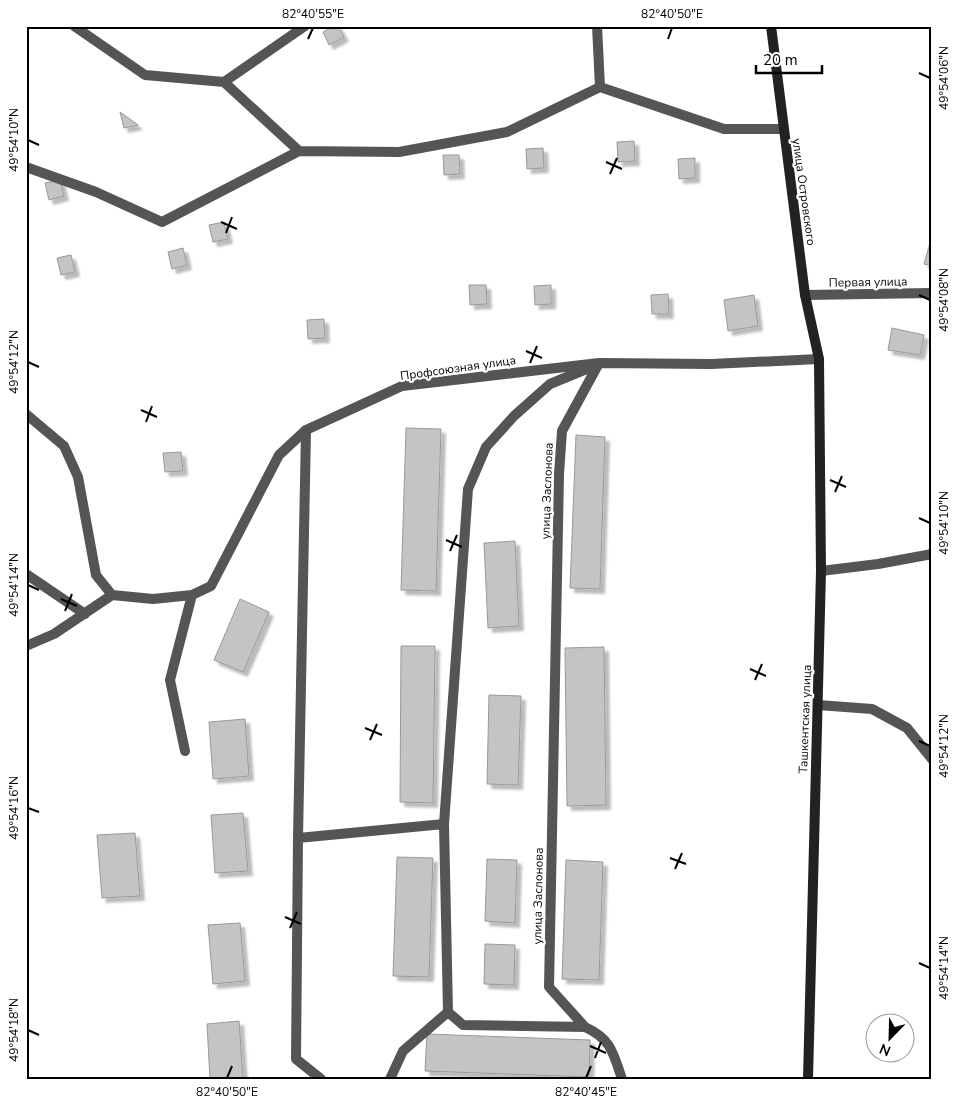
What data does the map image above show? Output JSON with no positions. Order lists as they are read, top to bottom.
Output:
{
  "streets": {
    "main road": ["улица Островского", "Ташкентская улица"],
    "street": ["Первая улица", "Профсоюзная улица", "улица Заслонова"]
  },
  "crossings": [
    ["улица Островского", "Первая улица"],
    ["улица Островского", "Профсоюзная улица"],
    ["улица Островского", "Ташкентская улица"],
    ["Профсоюзная улица", "улица Заслонова"],
    ["Профсоюзная улица", "Ташкентская улица"]
  ],
  "scale_bar": "20 m",
  "north": "bottom left",
  "coordinates": [
    "82°40'55\"E",
    "82°40'50\"E",
    "49°54'06\"N",
    "49°54'10\"N",
    "49°54'08\"N",
    "49°54'12\"N",
    "49°54'14\"N",
    "49°54'16\"N",
    "49°54'18\"N",
    "82°40'45\"E"
  ]
}
